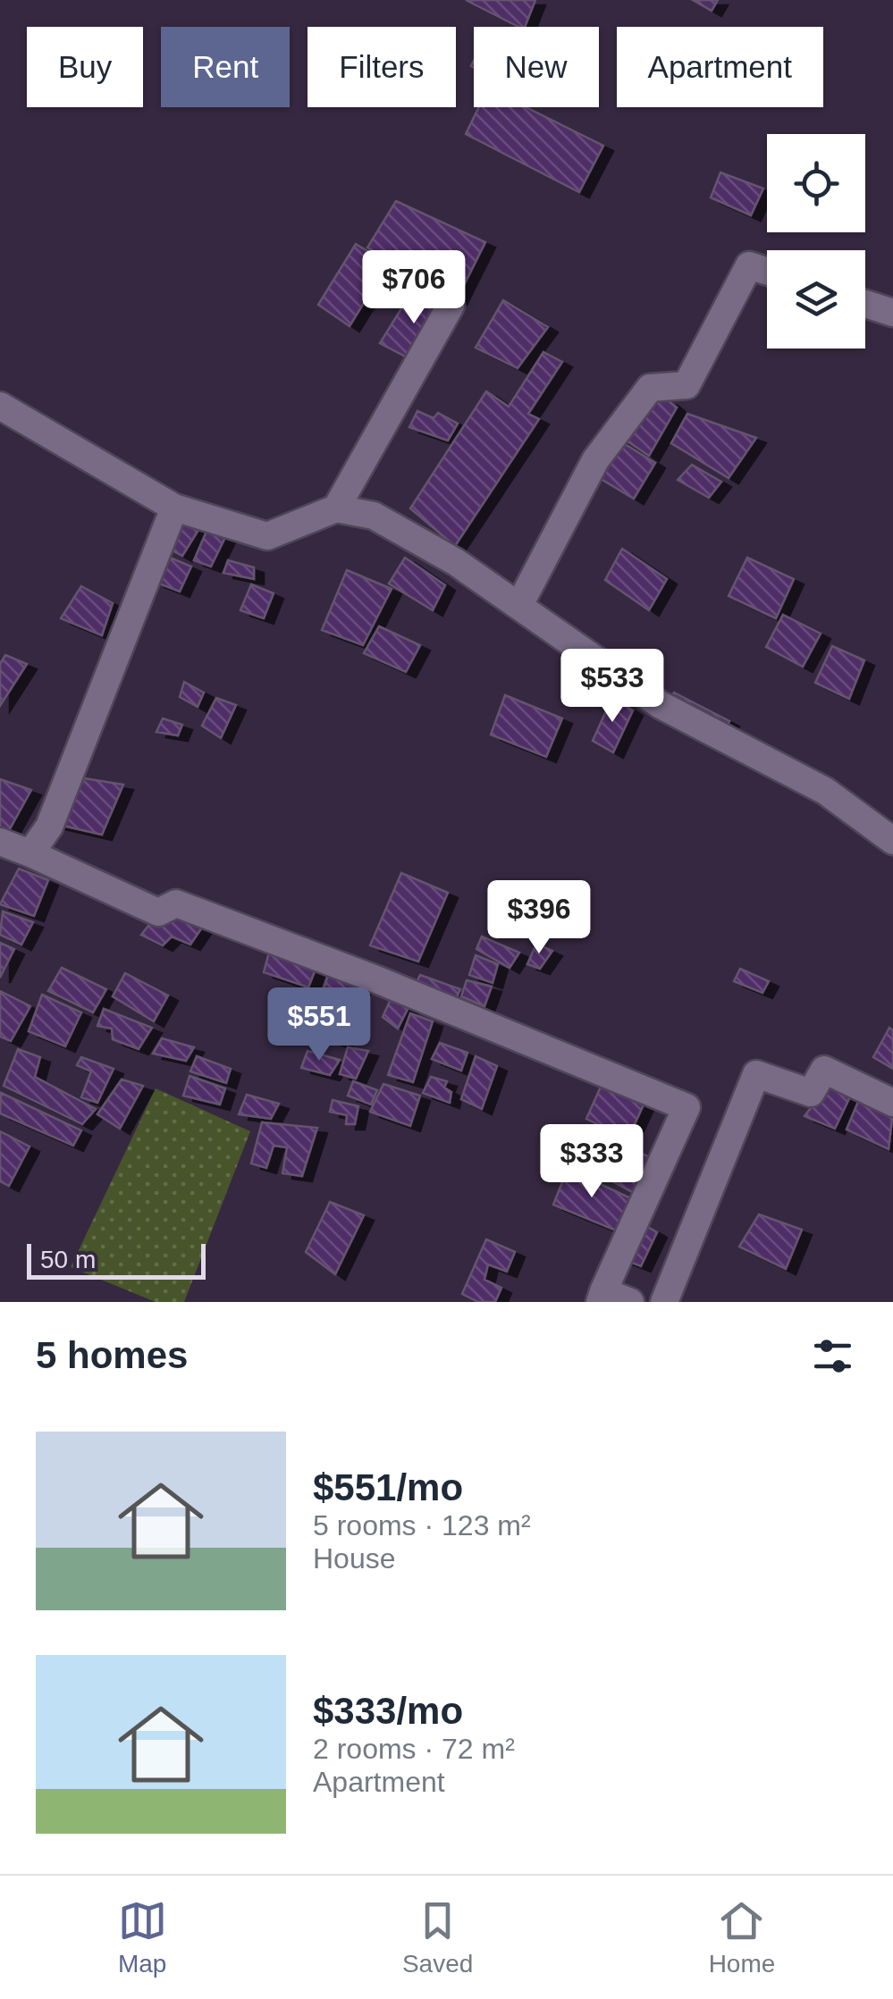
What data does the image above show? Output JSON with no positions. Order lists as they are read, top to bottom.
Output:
{
  "scale_bar": "50 m",
  "page": {
    "chip": [
      "Buy",
      "Rent",
      "Filters",
      "New",
      "Apartment"
    ],
    "price": [
      "$706",
      "$533",
      "$396",
      "$551",
      "$333"
    ],
    "scale": "50 m",
    "heading": "5 homes",
    "list": [
      {
        "name": "$551/mo",
        "note": "5 rooms · 123 m² · House"
      },
      {
        "name": "$333/mo",
        "note": "2 rooms · 72 m² · Apartment"
      }
    ],
    "tabs": ["Map", "Saved", "Home"]
  }
}
